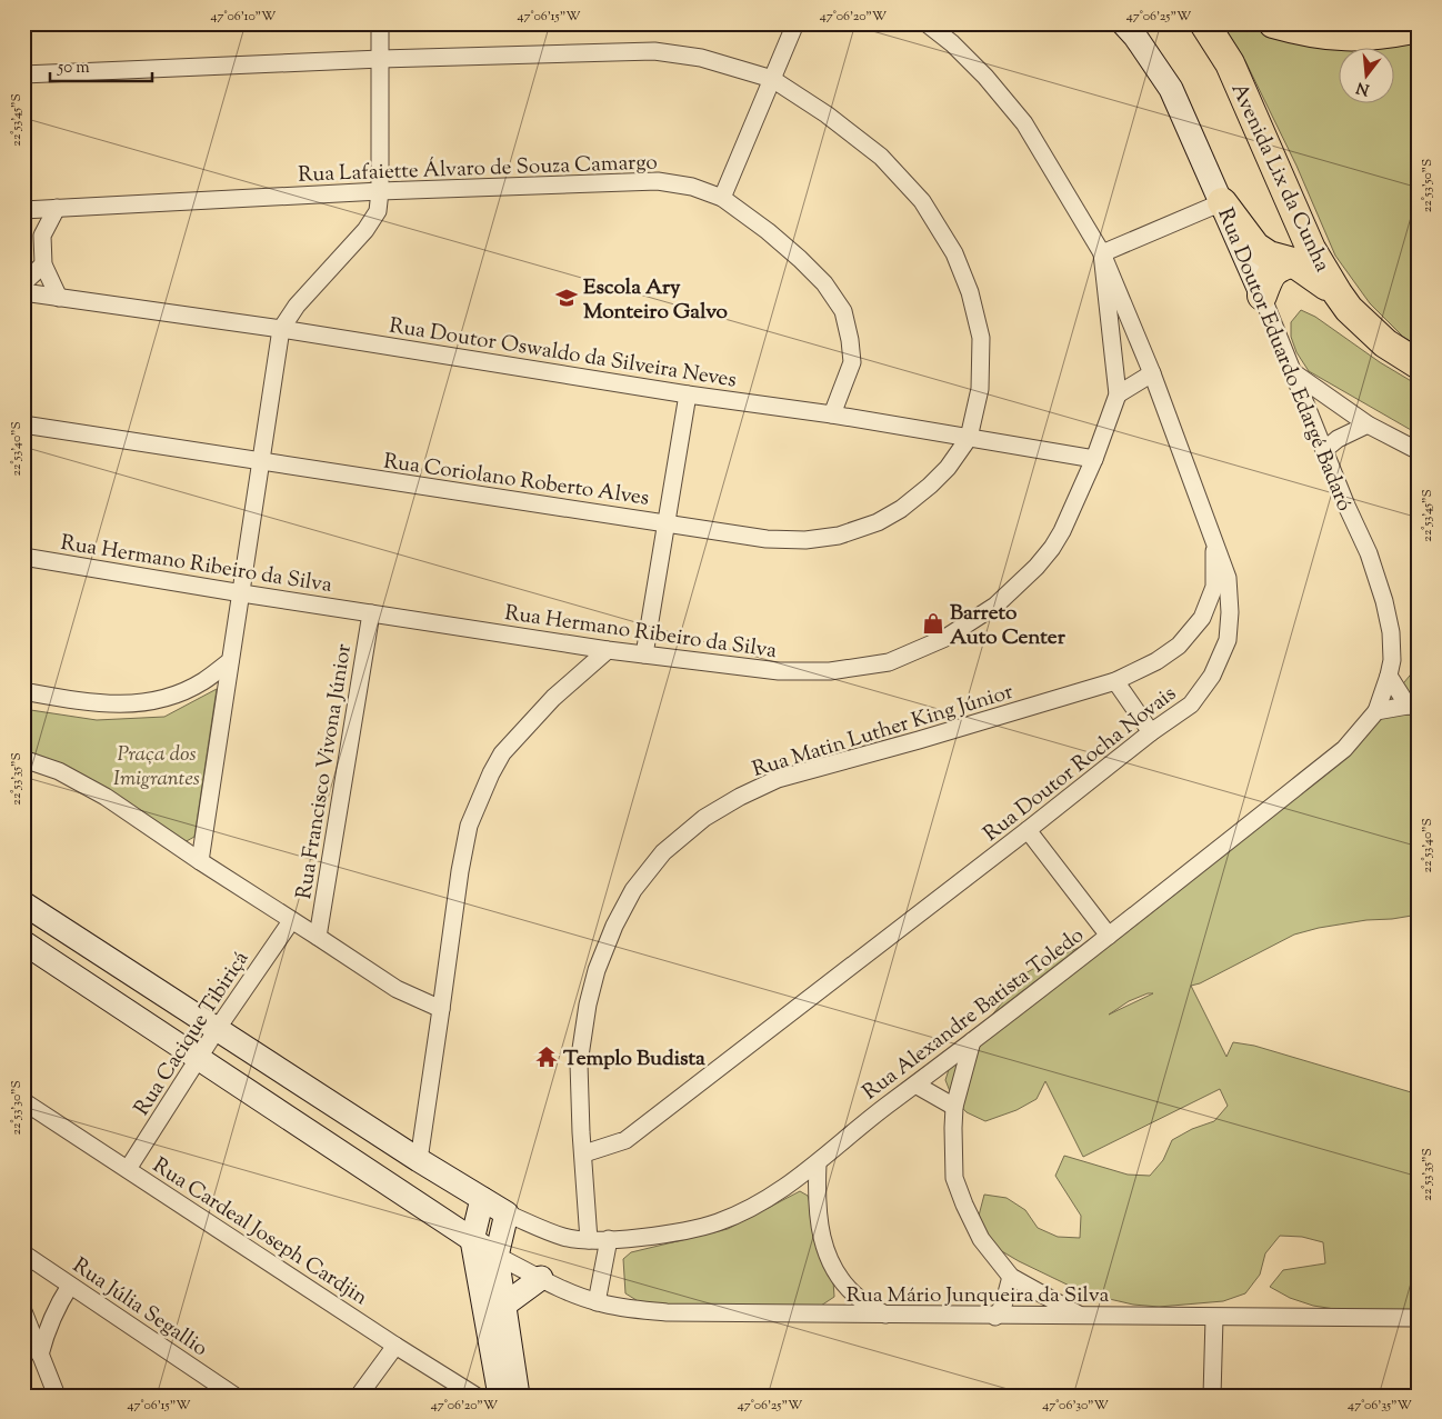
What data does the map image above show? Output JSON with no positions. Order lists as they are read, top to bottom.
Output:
{
  "streets": {
    "highway": ["Avenida Lix da Cunha"],
    "street": [
      "Rua Lafaiette Álvaro de Souza Camargo",
      "Rua Doutor Oswaldo da Silveira Neves",
      "Rua Doutor Eduardo Edargé Badaró",
      "Rua Coriolano Roberto Alves",
      "Rua Hermano Ribeiro da Silva",
      "Rua Matin Luther King Júnior",
      "Rua Doutor Rocha Novais",
      "Rua Francisco Vivona Júnior",
      "Rua Alexandre Batista Toledo",
      "Rua Cacique Tibiriçá",
      "Rua Cardeal Joseph Cardjin",
      "Rua Mário Junqueira da Silva",
      "Rua Júlia Segallio"
    ]
  },
  "crossings": [
    ["Rua Lafaiette Álvaro de Souza Camargo", "Rua Doutor Oswaldo da Silveira Neves"],
    ["Rua Doutor Oswaldo da Silveira Neves", "Rua Coriolano Roberto Alves"],
    ["Rua Doutor Oswaldo da Silveira Neves", "Rua Hermano Ribeiro da Silva"],
    ["Rua Doutor Eduardo Edargé Badaró", "Rua Alexandre Batista Toledo"],
    ["Rua Hermano Ribeiro da Silva", "Rua Doutor Rocha Novais"],
    ["Rua Hermano Ribeiro da Silva", "Rua Francisco Vivona Júnior"],
    ["Rua Matin Luther King Júnior", "Rua Doutor Rocha Novais"],
    ["Rua Matin Luther King Júnior", "Rua Alexandre Batista Toledo"],
    ["Rua Cacique Tibiriçá", "Rua Cardeal Joseph Cardjin"]
  ],
  "parks": ["Praça dos Imigrantes"],
  "places": {
    "school or university": ["Escola Ary Monteiro Galvo"],
    "shop": ["Barreto Auto Center"],
    "temple": ["Templo Budista"]
  },
  "scale_bar": "50 m",
  "north": "bottom",
  "coordinates": [
    "47°06'10\"W",
    "47°06'15\"W",
    "47°06'20\"W",
    "47°06'25\"W",
    "22°53'45\"S",
    "22°53'50\"S",
    "22°53'40\"S",
    "22°53'35\"S",
    "22°53'30\"S",
    "47°06'30\"W",
    "47°06'35\"W"
  ]
}
